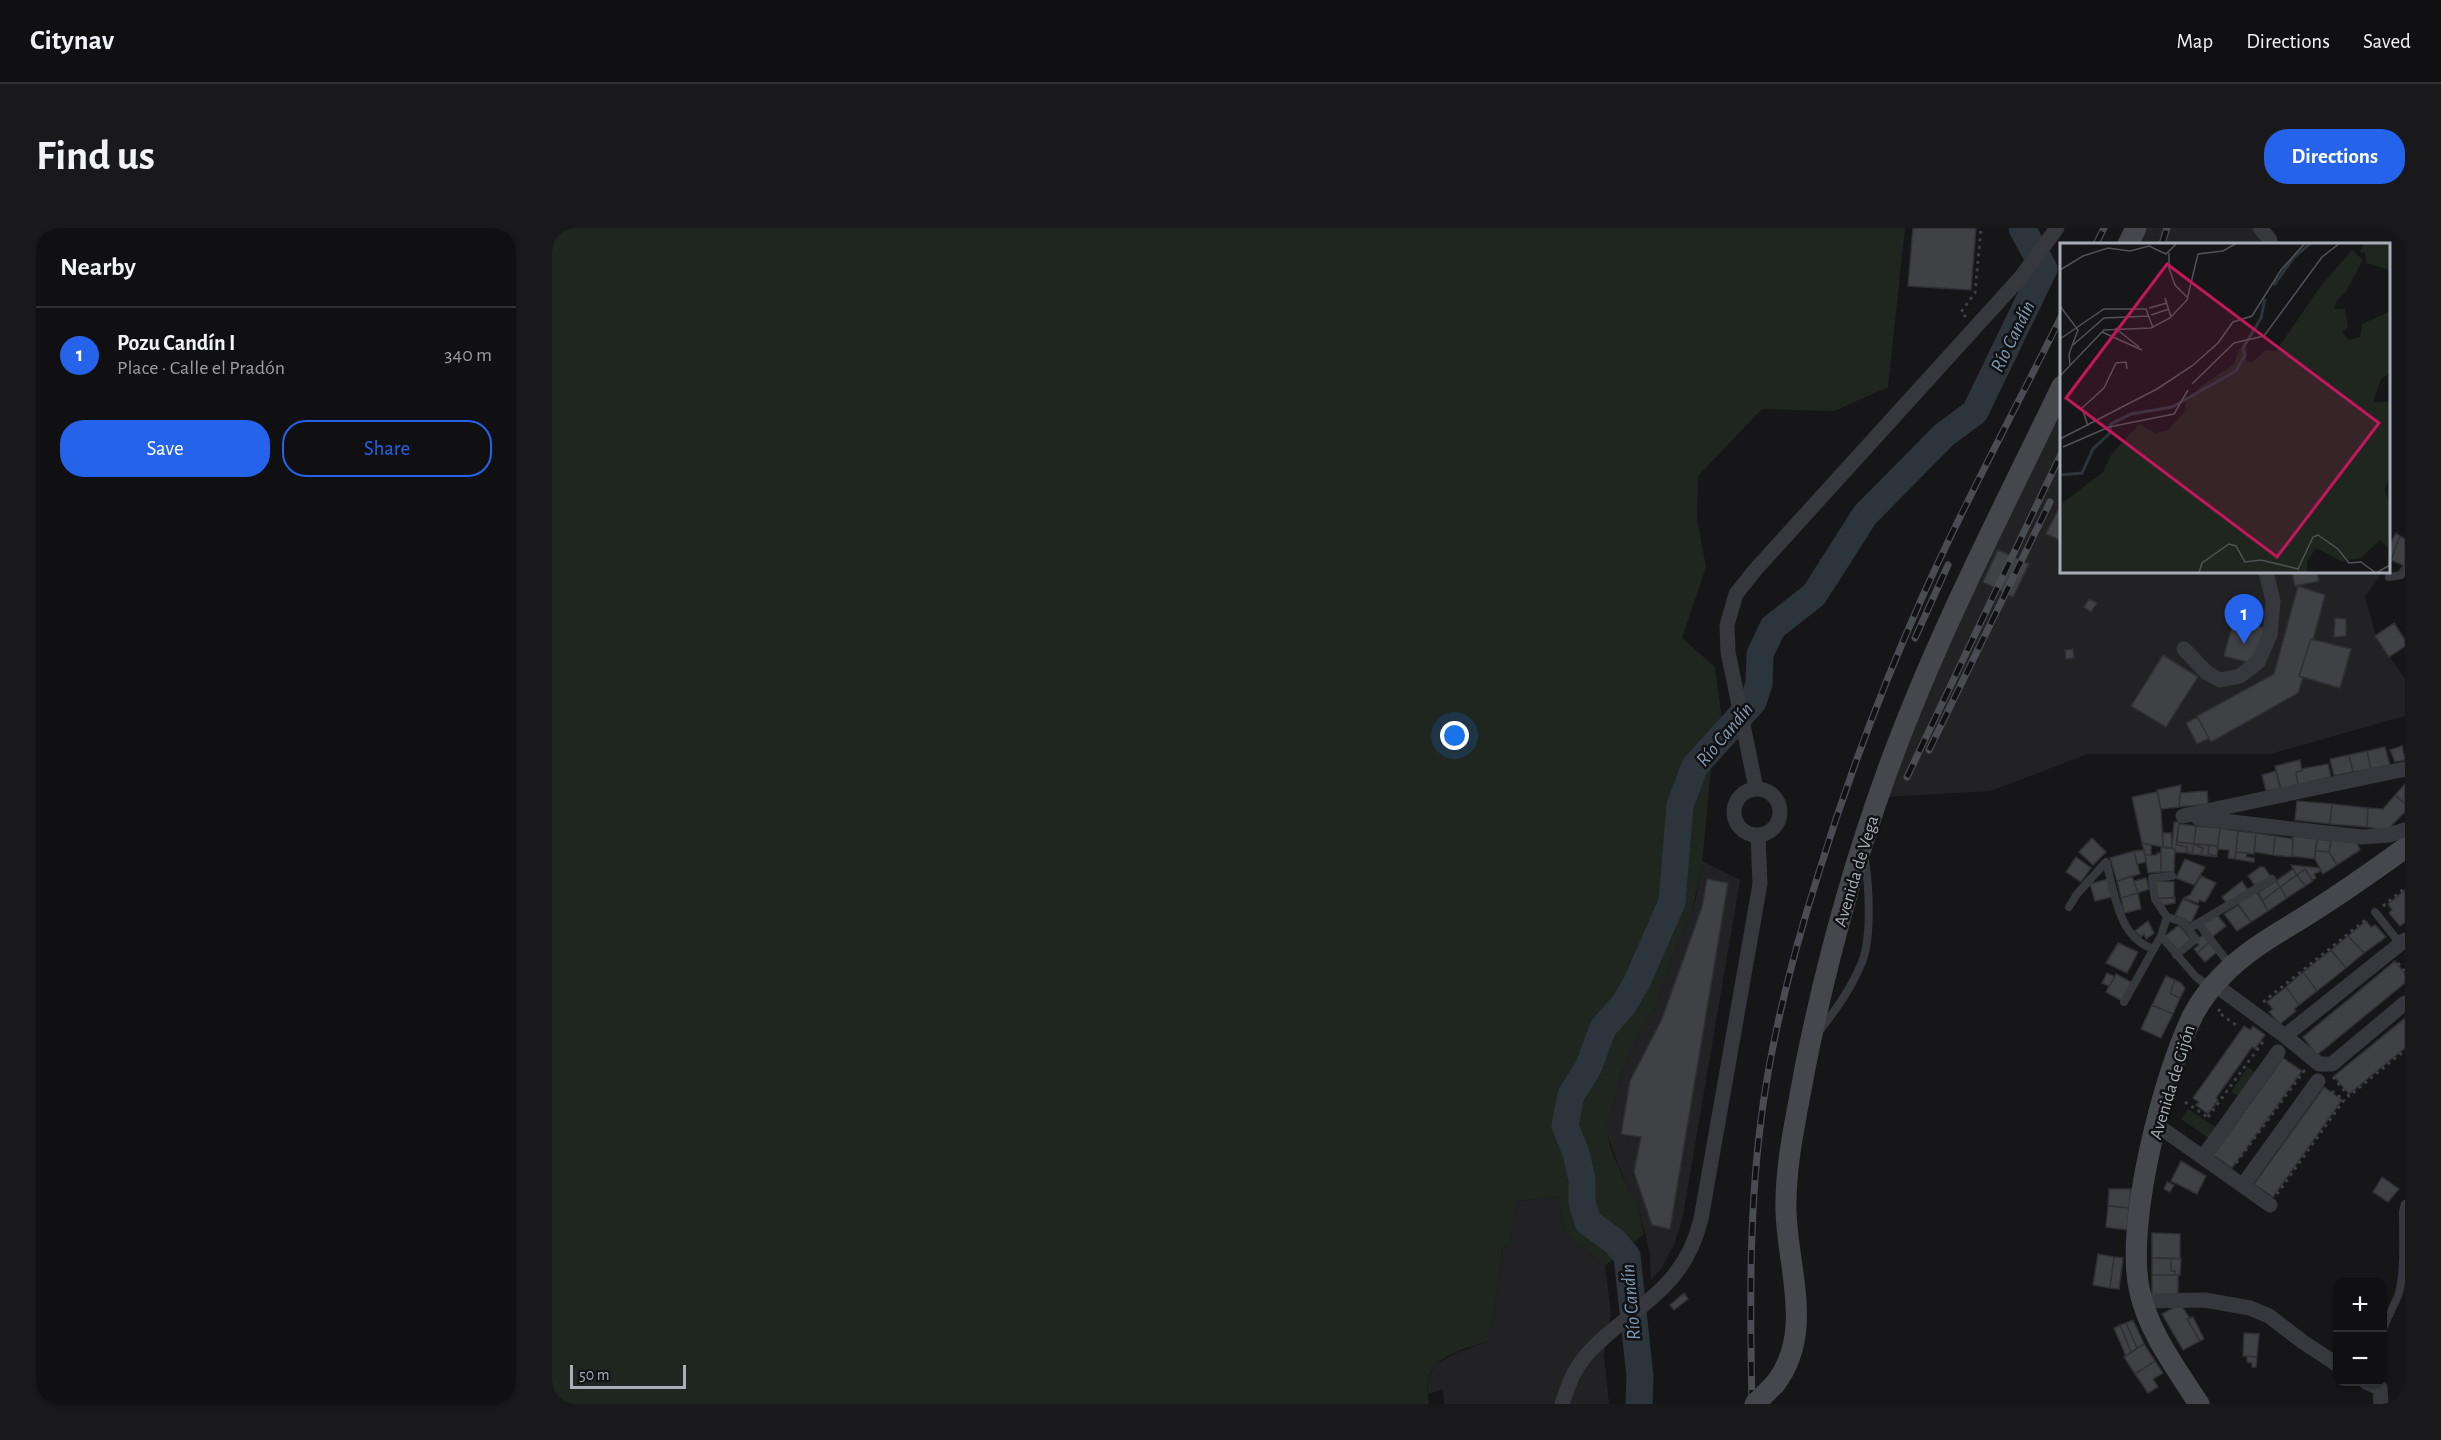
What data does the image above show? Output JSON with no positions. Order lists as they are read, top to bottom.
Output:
{
  "streets": {
    "street": ["Avenida de Vega", "Avenida de Gijón"]
  },
  "water": ["Río Candín"],
  "scale_bar": "50 m",
  "page": {
    "header": "Citynav",
    "nav": ["Map", "Directions", "Saved"],
    "buttons": [
      "Directions",
      ["Save", "Share"]
    ],
    "title": "Find us",
    "heading": "Nearby",
    "list": [
      {
        "mark": "1",
        "name": "Pozu Candín I",
        "note": "Place · Calle el Pradón",
        "value": "340 m"
      }
    ],
    "pins": "1",
    "map_buttons": ["+", "−"],
    "scale": "50 m"
  }
}
